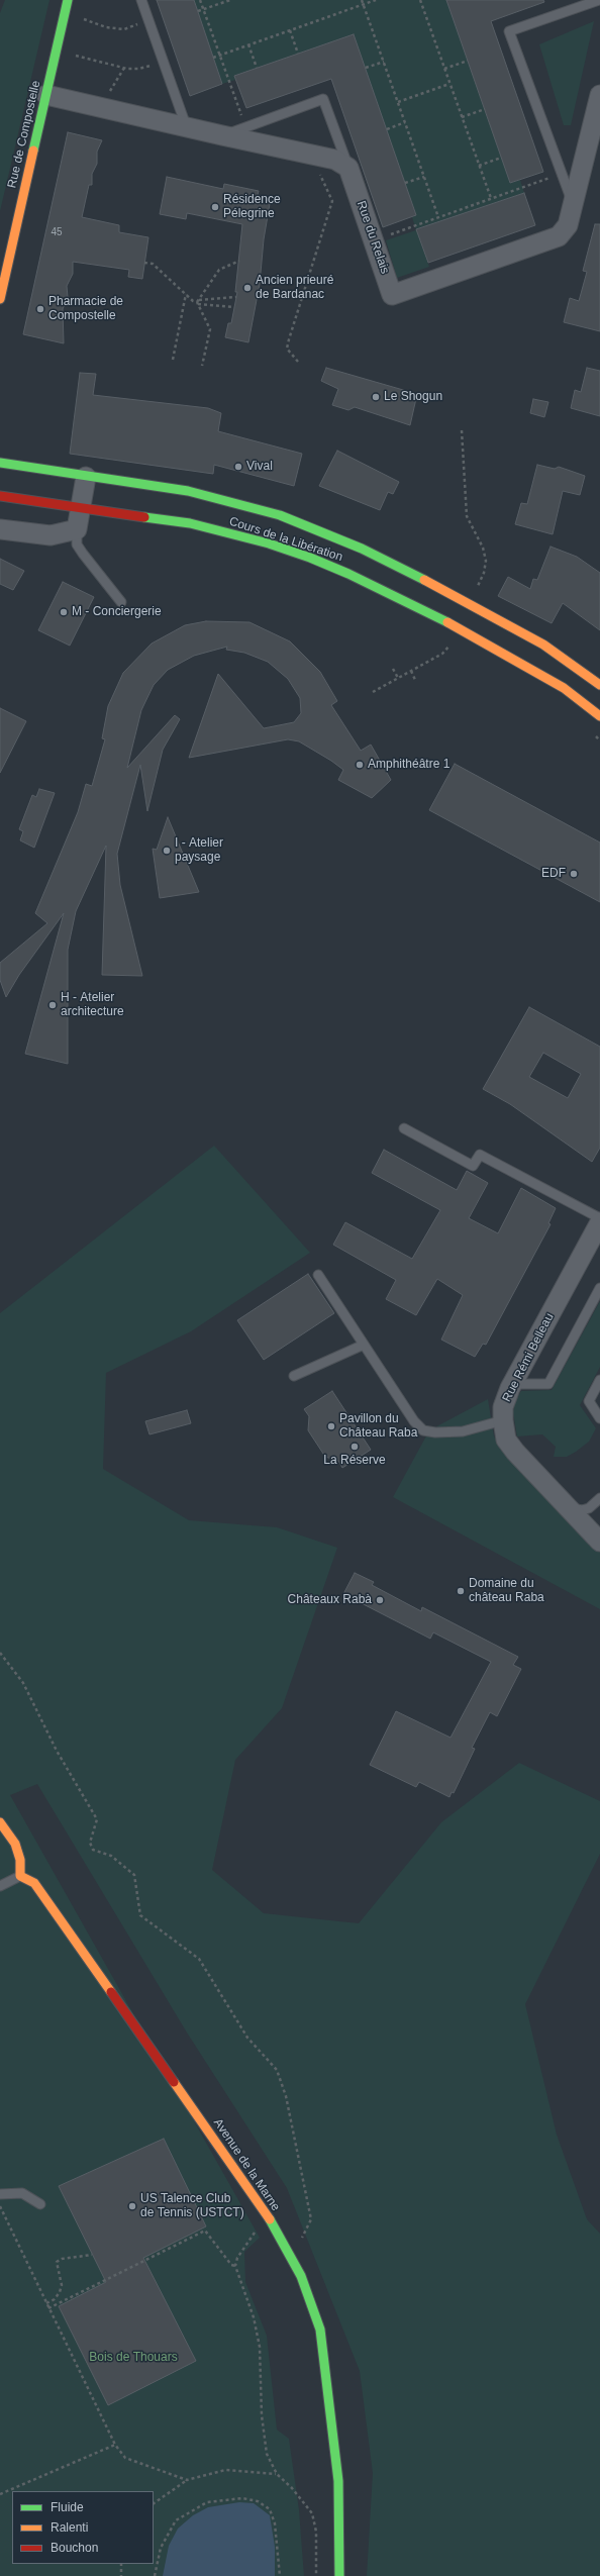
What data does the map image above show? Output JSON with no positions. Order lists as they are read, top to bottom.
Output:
{
  "streets": {
    "main road": ["Rue de Compostelle", "Cours de la Libération", "Avenue de la Marne"],
    "street": ["Rue du Relais", "Rue Rémi Belleau"]
  },
  "parks": ["Bois de Thouars"],
  "places": [
    "Résidence Pélegrine",
    "Ancien prieuré de Bardanac",
    "Pharmacie de Compostelle",
    "Le Shogun",
    "Vival",
    "M - Conciergerie",
    "Amphithéâtre 1",
    "I - Atelier paysage",
    "EDF",
    "H - Atelier architecture",
    "Pavillon du Château Raba",
    "La Réserve",
    "Domaine du château Raba",
    "Châteaux Rabà",
    "US Talence Club de Tennis (USTCT)"
  ],
  "house_numbers": ["45"],
  "legend": ["Fluide", "Ralenti", "Bouchon"]
}
